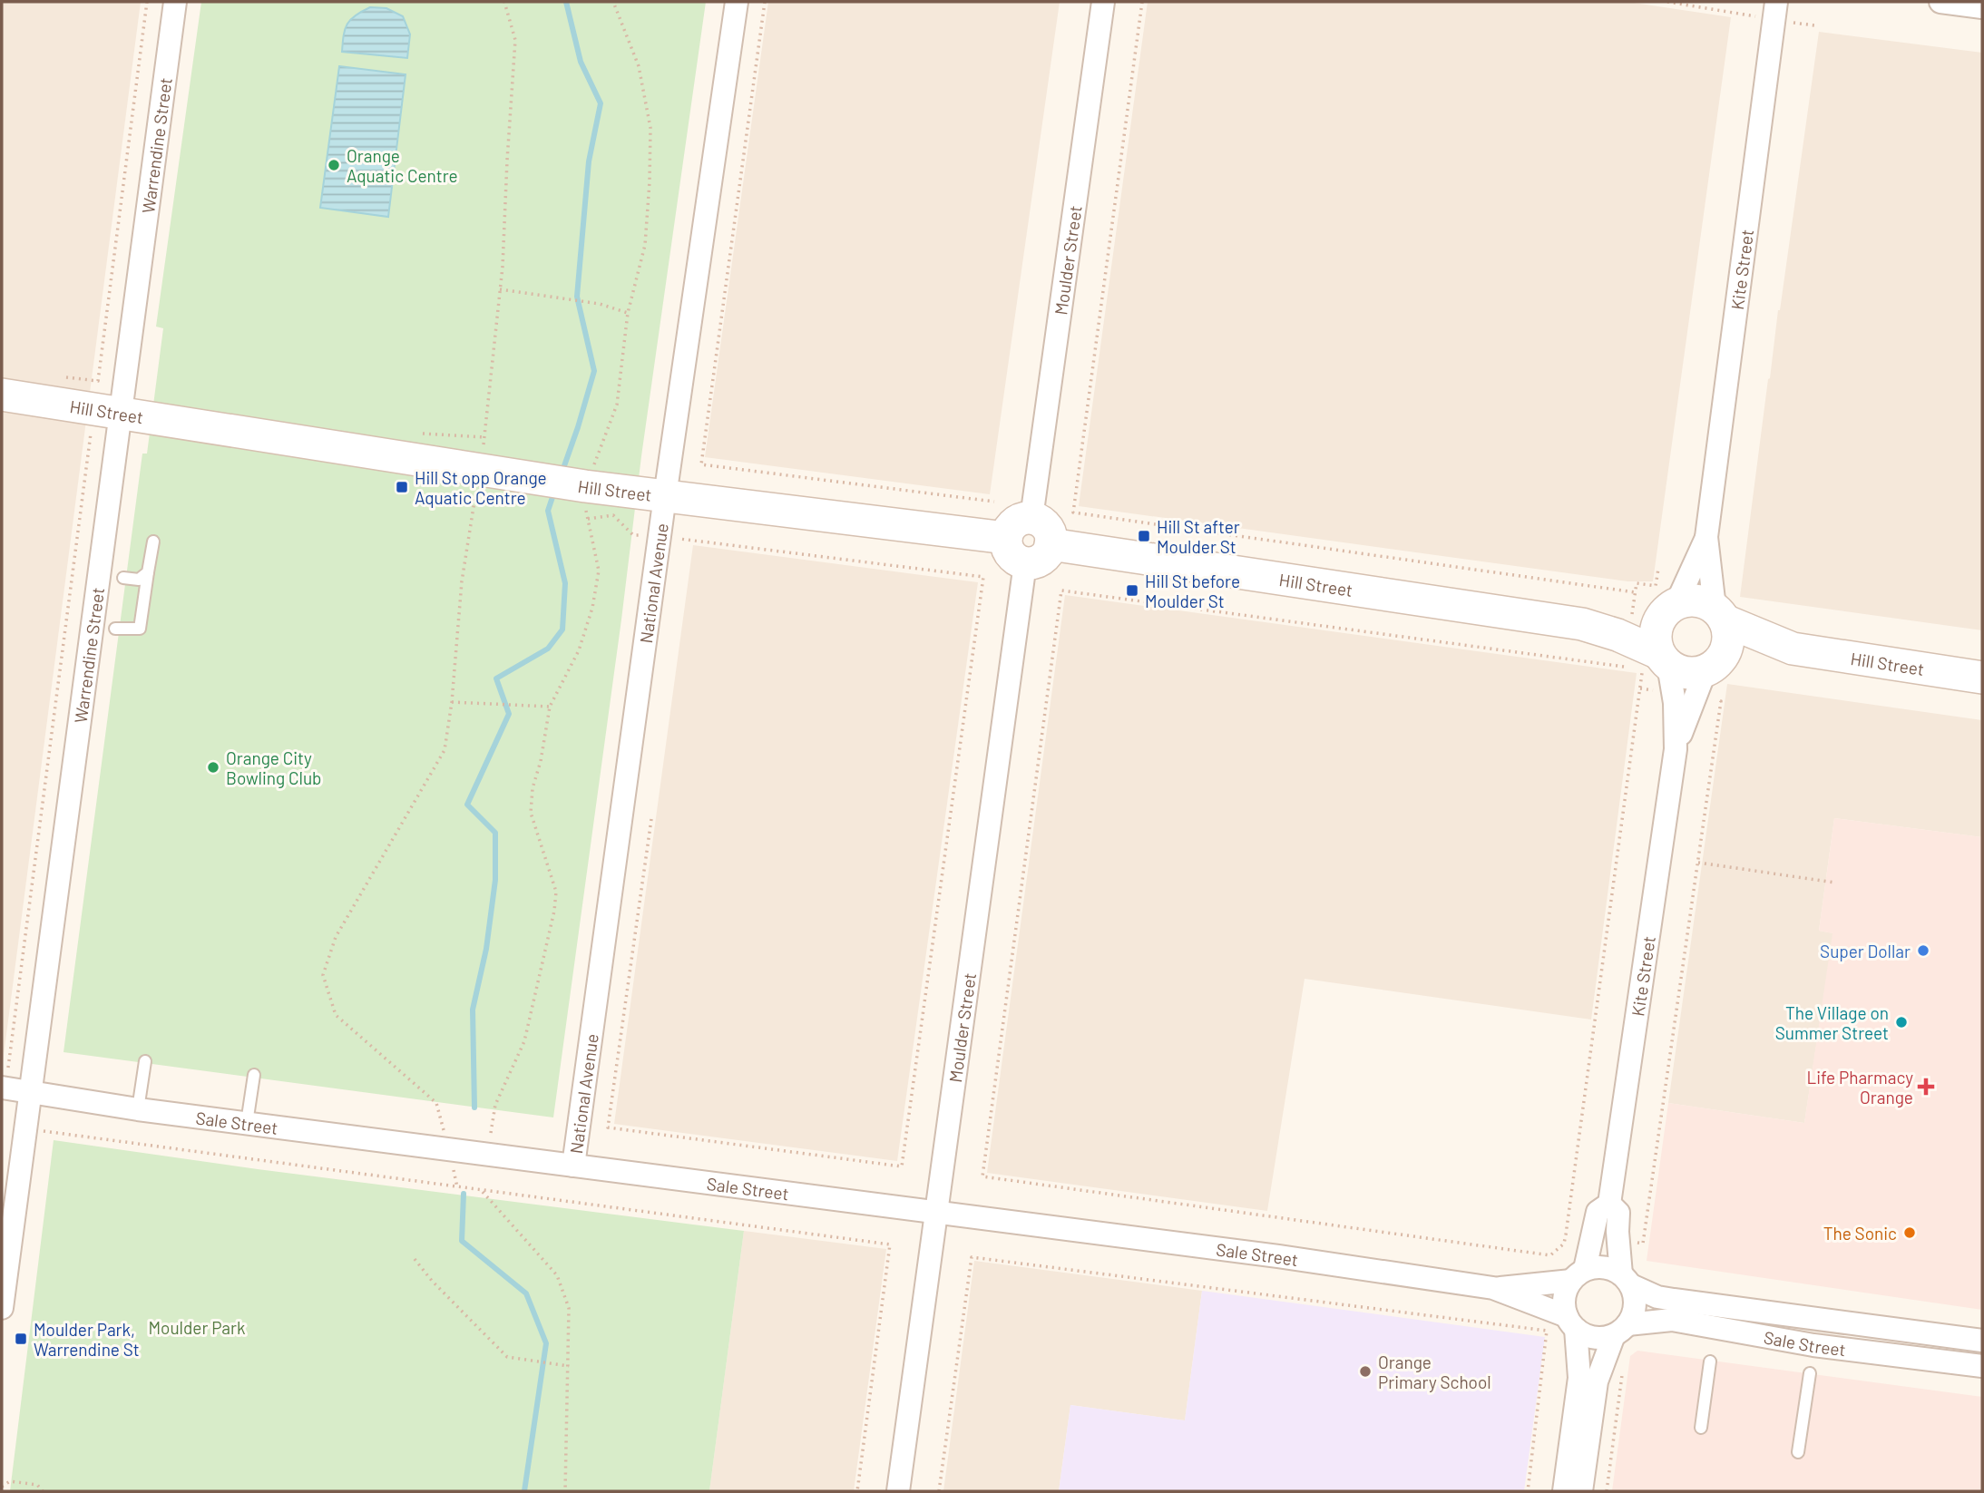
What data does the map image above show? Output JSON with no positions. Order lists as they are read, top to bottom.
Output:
{
  "streets": {
    "street": [
      "Warrendine Street",
      "Moulder Street",
      "Kite Street",
      "Hill Street",
      "National Avenue",
      "Sale Street"
    ]
  },
  "crossings": [
    ["Warrendine Street", "Hill Street"],
    ["Warrendine Street", "Sale Street"],
    ["Moulder Street", "Hill Street"],
    ["Moulder Street", "Sale Street"],
    ["Kite Street", "Hill Street"],
    ["Kite Street", "Sale Street"],
    ["Hill Street", "National Avenue"],
    ["National Avenue", "Sale Street"]
  ],
  "parks": ["Moulder Park"],
  "places": {
    "other": [
      "Orange Aquatic Centre",
      "Orange City Bowling Club",
      "Super Dollar",
      "The Village on Summer Street",
      "The Sonic",
      "Orange Primary School"
    ],
    "transit": [
      "Hill St opp Orange Aquatic Centre",
      "Hill St after Moulder St",
      "Hill St before Moulder St",
      "Moulder Park, Warrendine St"
    ],
    "health": ["Life Pharmacy Orange"]
  }
}
